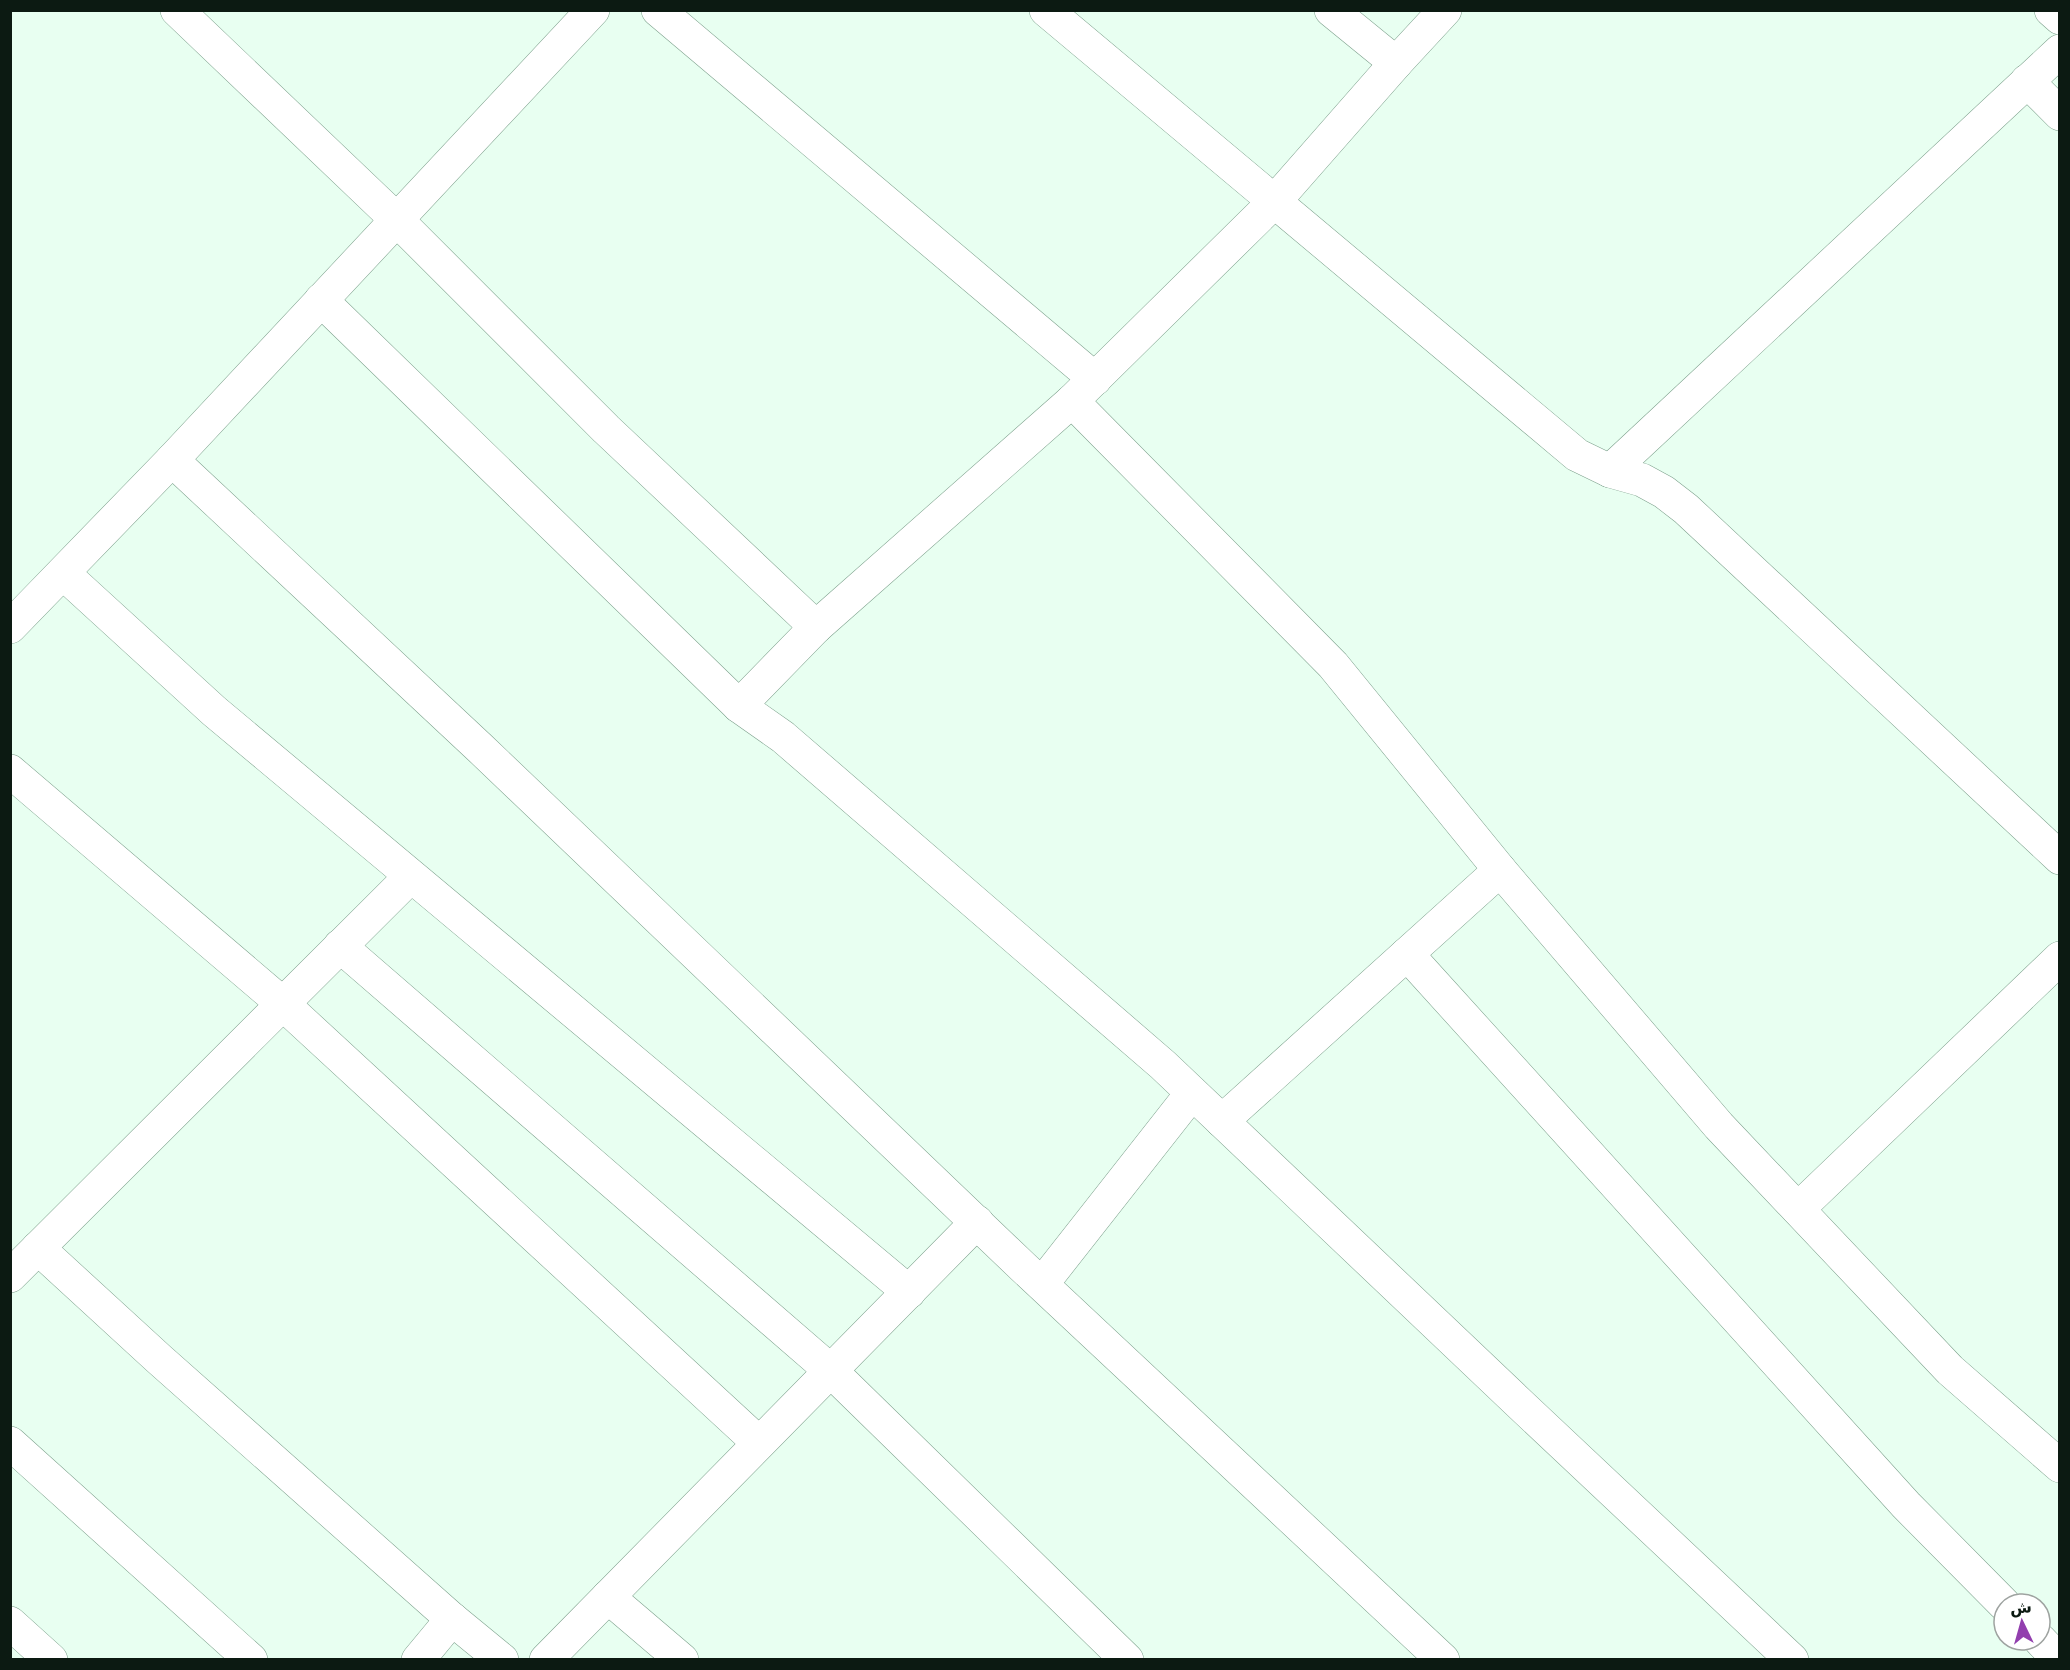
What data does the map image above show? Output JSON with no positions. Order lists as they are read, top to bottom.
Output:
{
  "north": "top"
}
